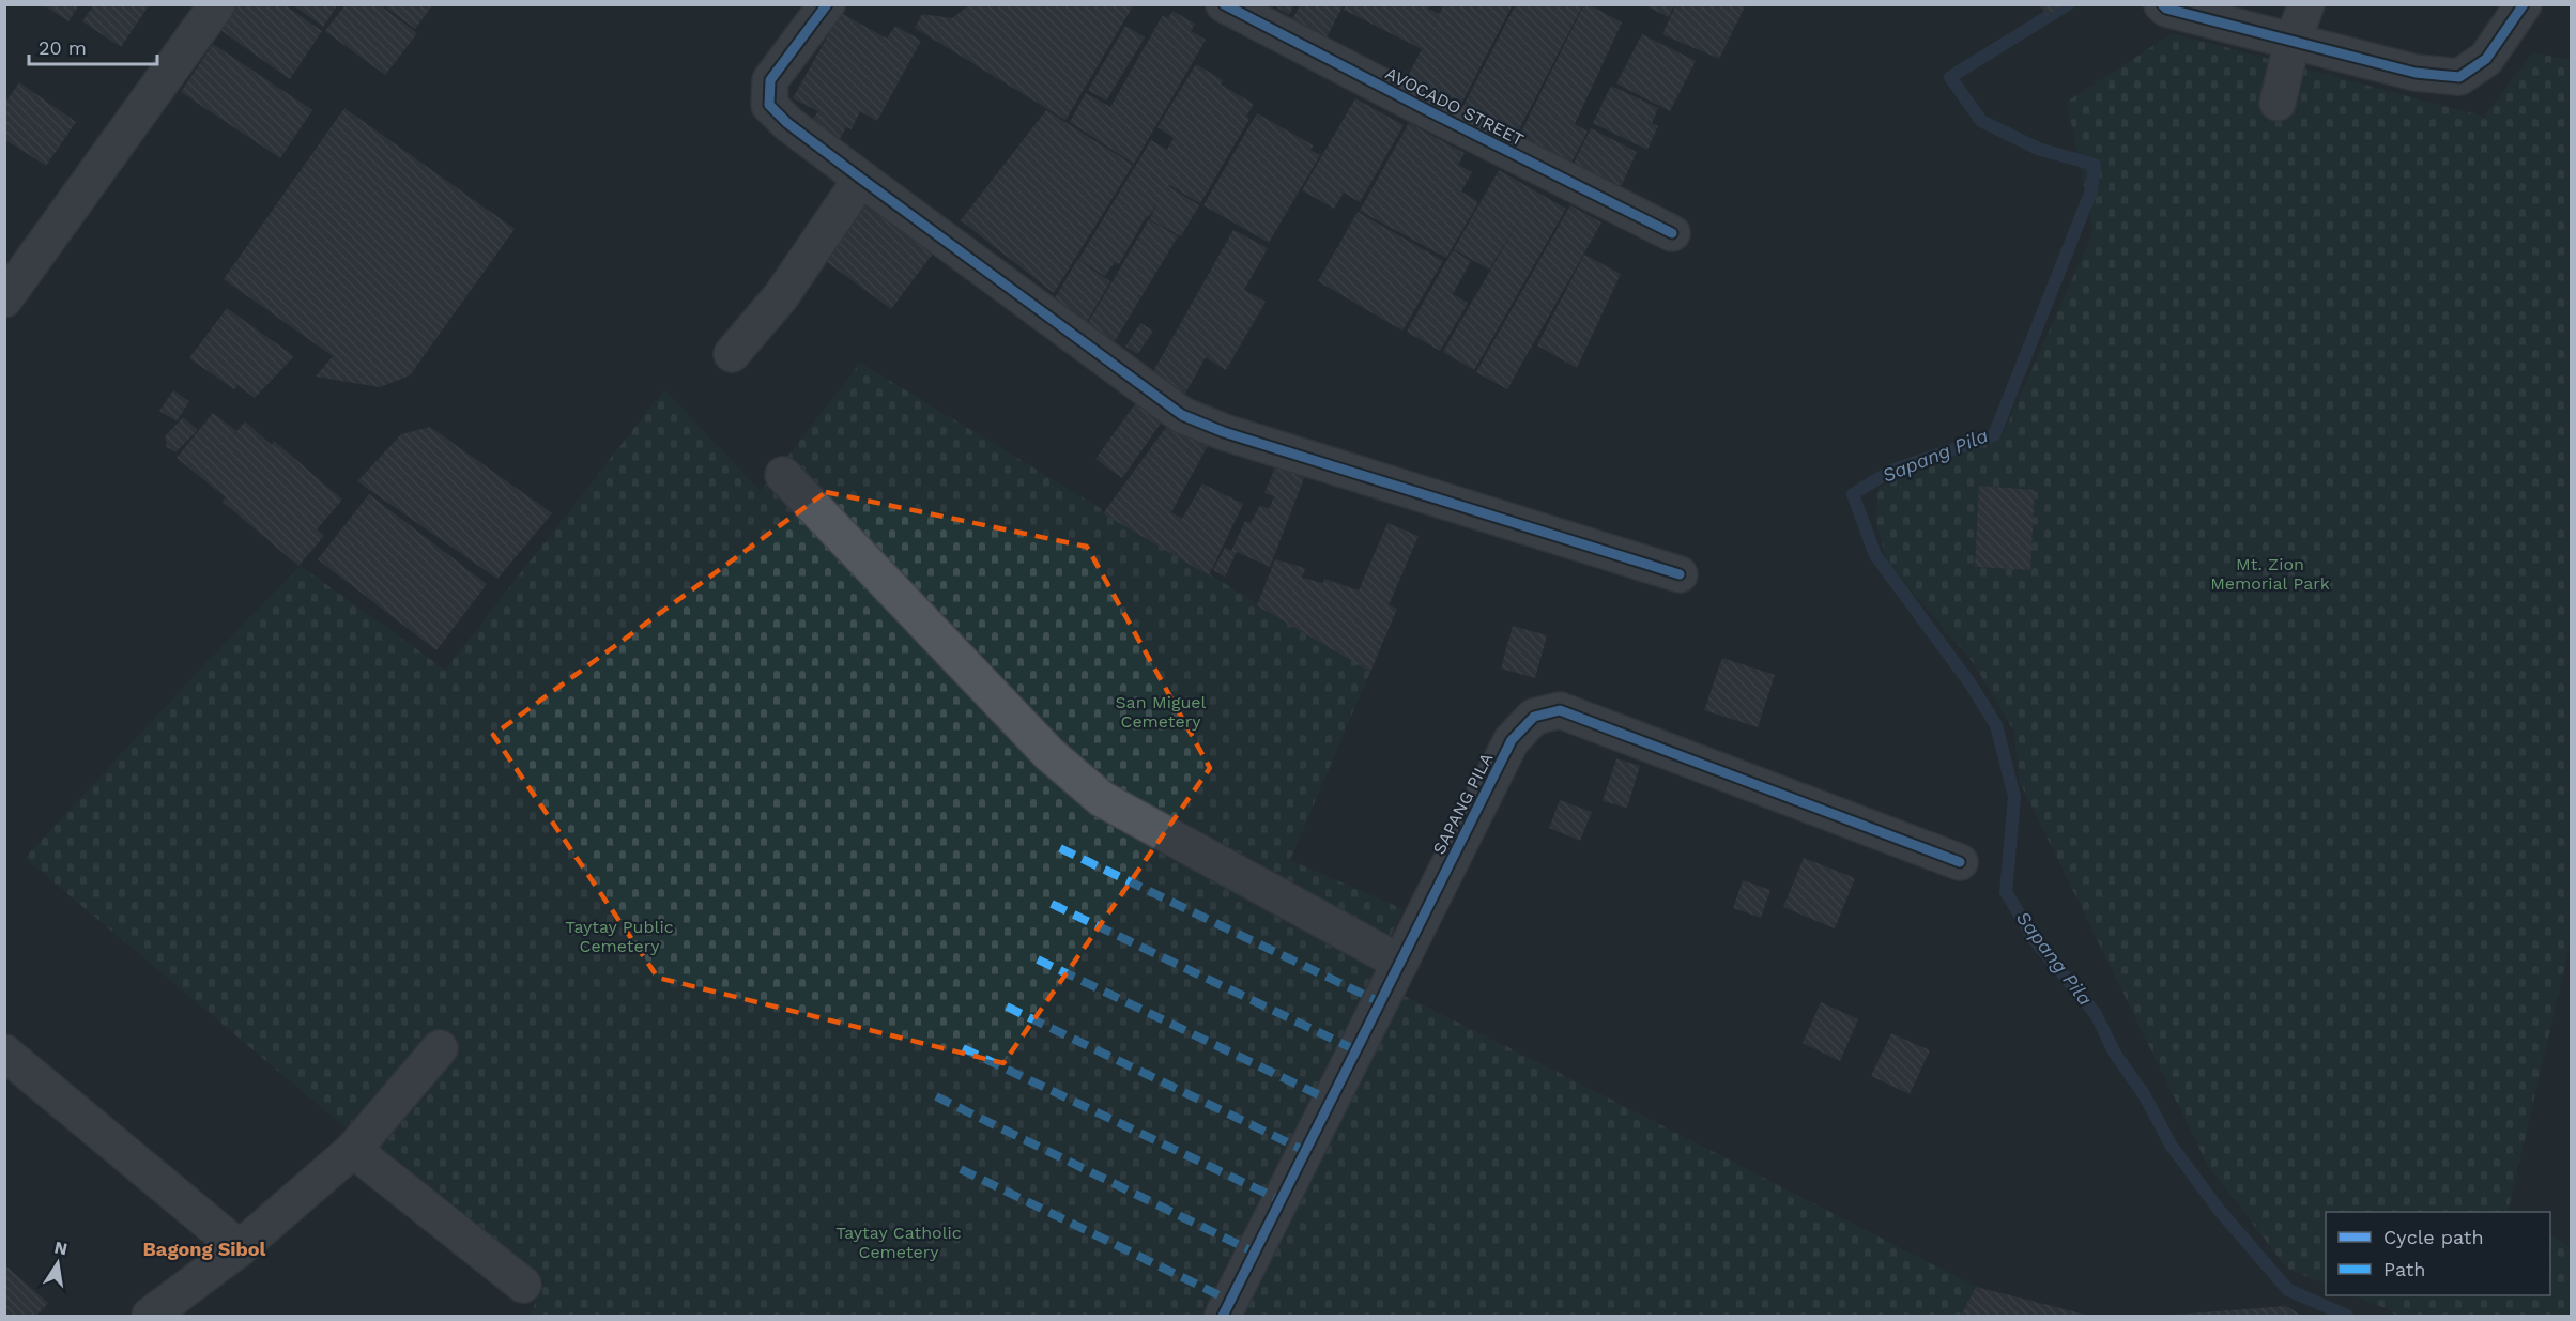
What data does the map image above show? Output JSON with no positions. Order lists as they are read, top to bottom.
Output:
{
  "streets": {
    "street": ["AVOCADO STREET", "SAPANG PILA"]
  },
  "districts": ["Bagong Sibol"],
  "water": ["Sapang Pila"],
  "parks": [
    "Mt. Zion Memorial Park",
    "San Miguel Cemetery",
    "Taytay Public Cemetery",
    "Taytay Catholic Cemetery"
  ],
  "legend": ["Cycle path", "Path"],
  "scale_bar": "20 m",
  "north": "top"
}
